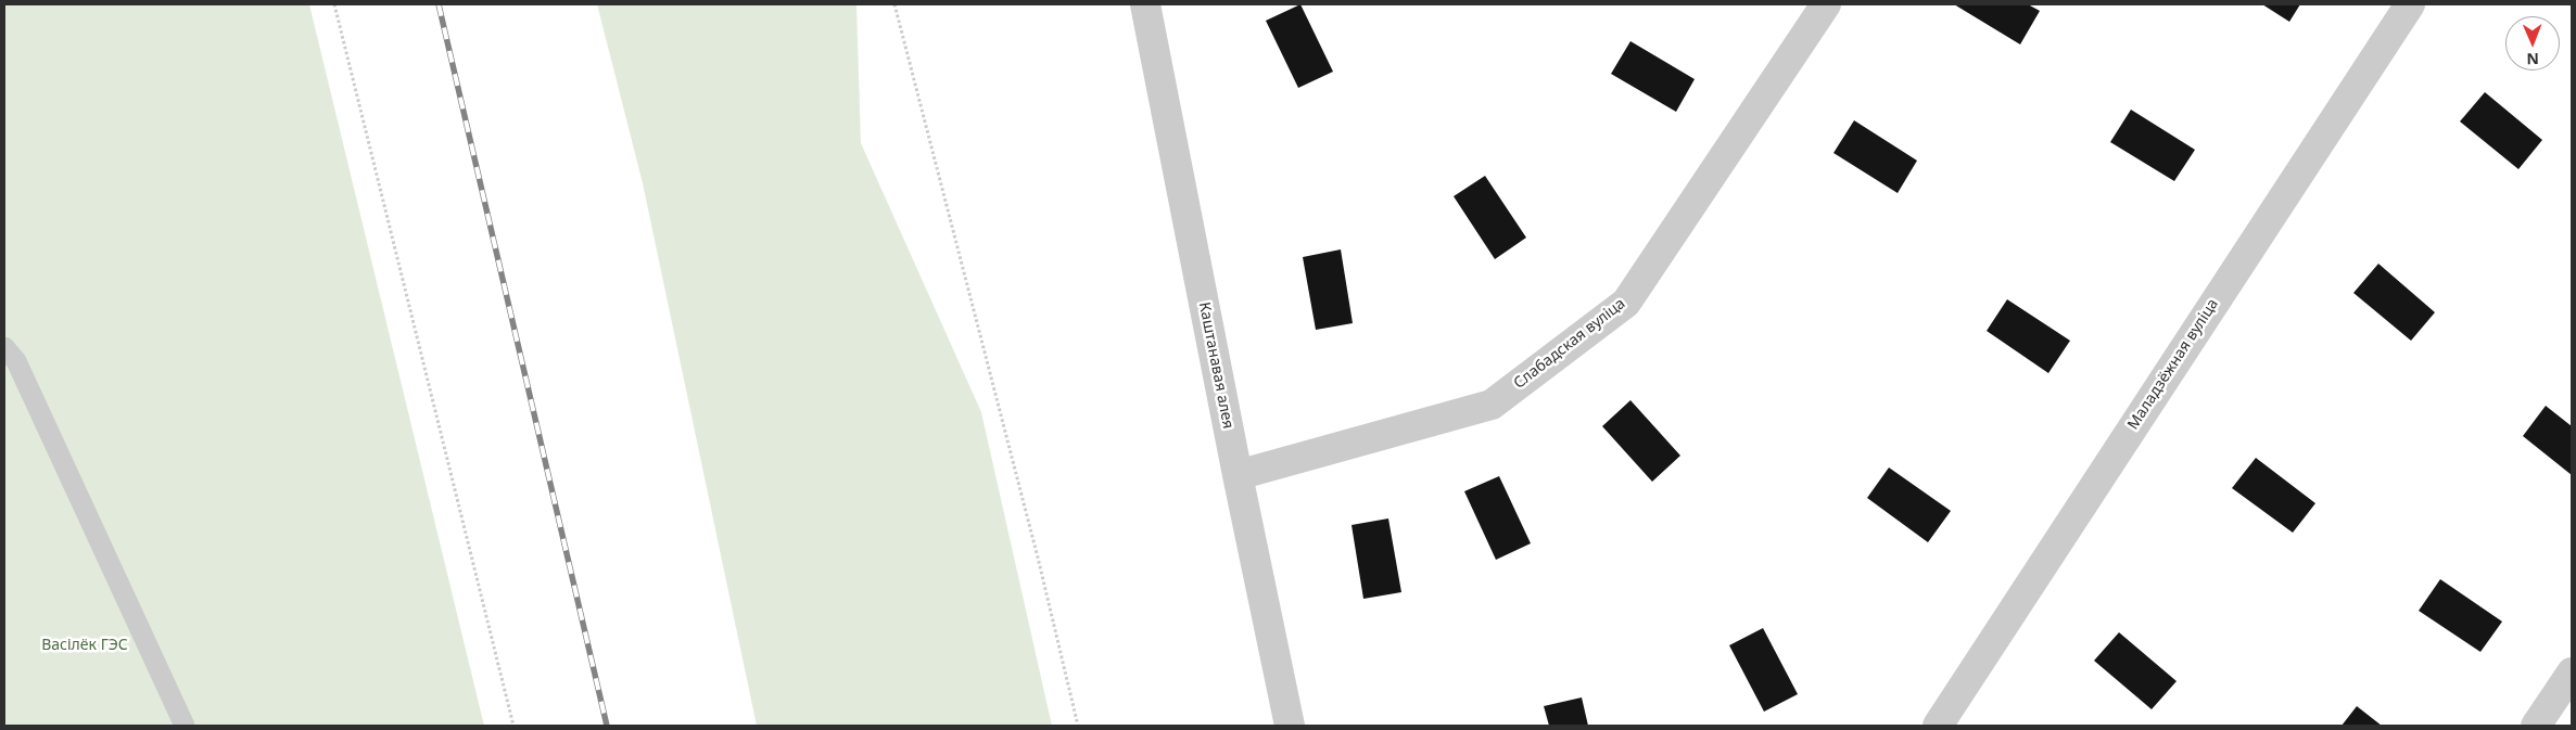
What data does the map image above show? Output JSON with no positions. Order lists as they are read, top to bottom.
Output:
{
  "streets": {
    "street": ["Слабадская вуліца", "Маладзёжная вуліца", "Каштанавая алея"]
  },
  "crossings": [
    ["Слабадская вуліца", "Каштанавая алея"]
  ],
  "parks": ["Васілёк ГЭС"],
  "north": "bottom"
}
